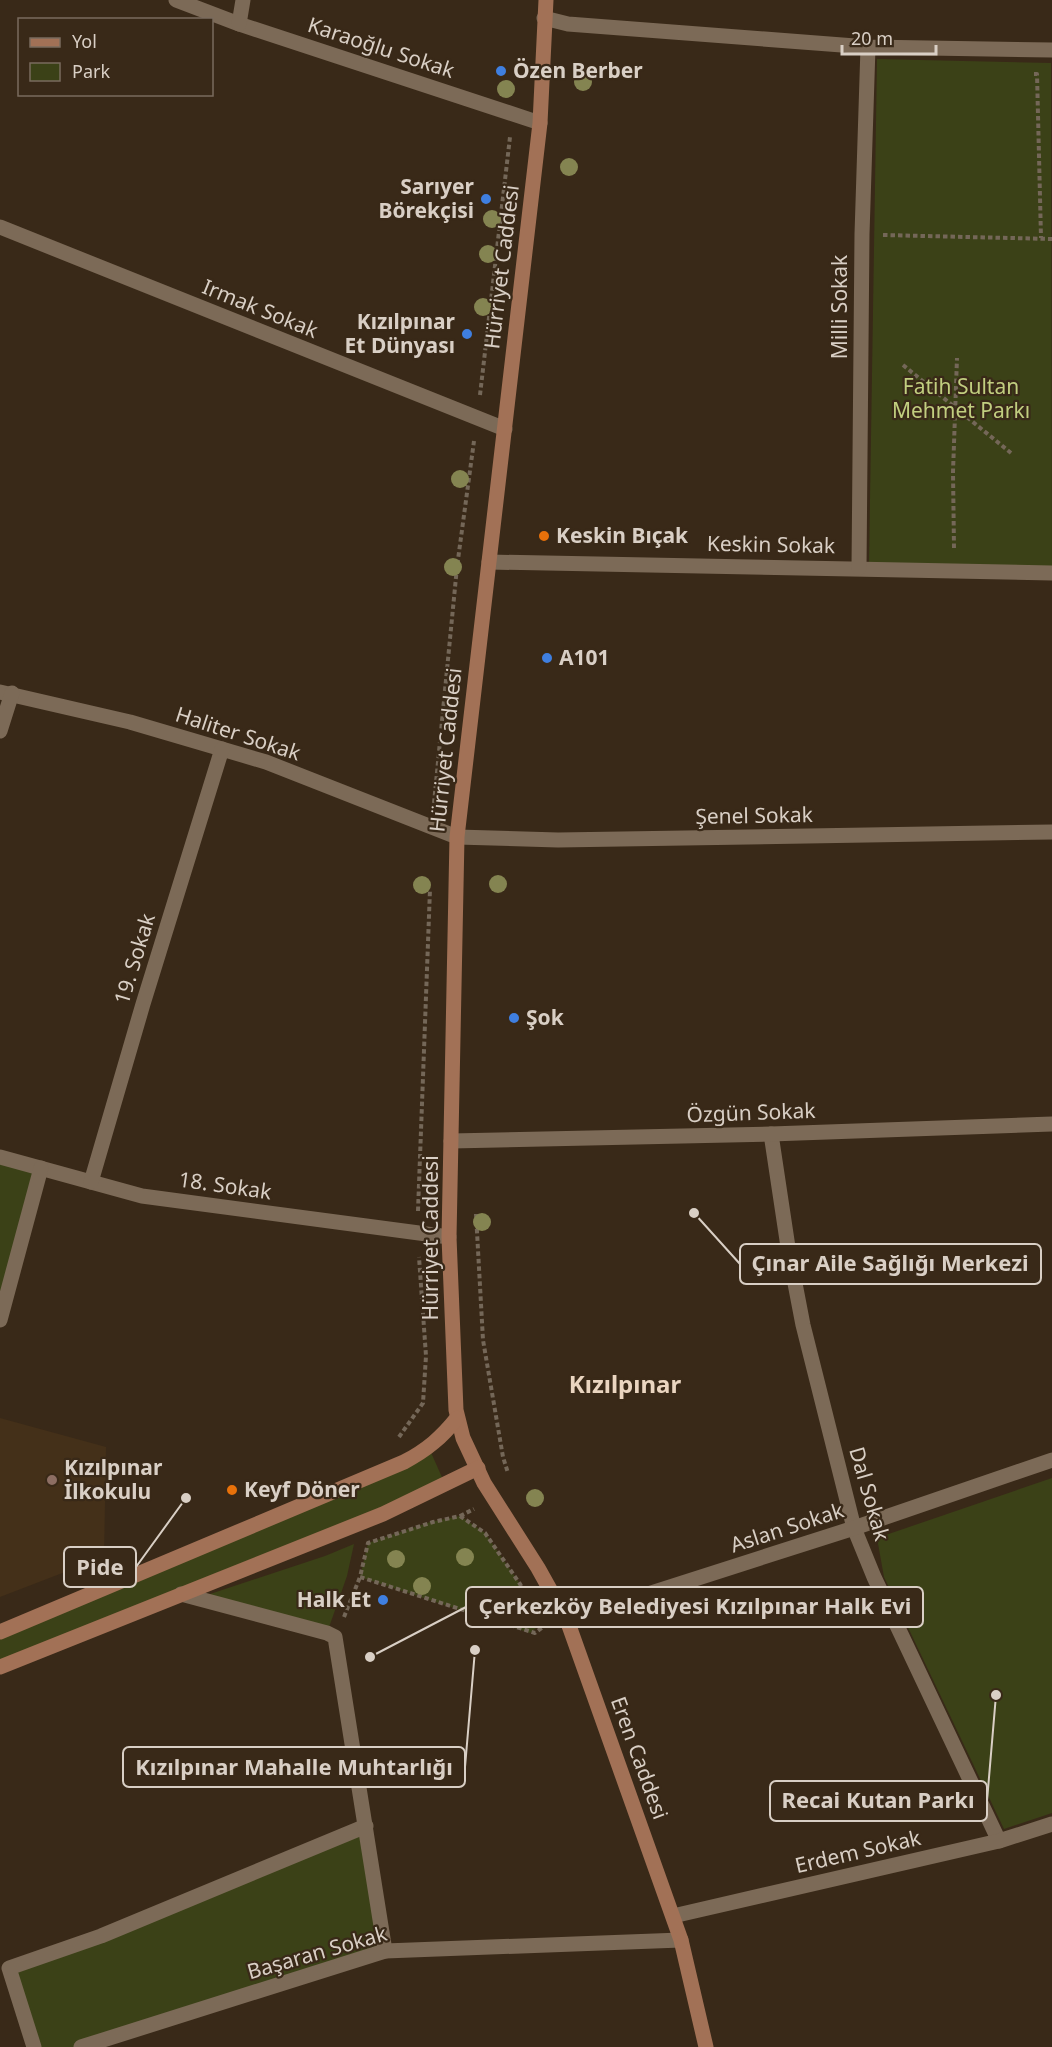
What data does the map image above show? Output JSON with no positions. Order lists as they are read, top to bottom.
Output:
{
  "streets": {
    "main road": ["Hürriyet Caddesi", "Eren Caddesi"],
    "street": [
      "Karaoğlu Sokak",
      "Milli Sokak",
      "Irmak Sokak",
      "Keskin Sokak",
      "Haliter Sokak",
      "Şenel Sokak",
      "19. Sokak",
      "Özgün Sokak",
      "18. Sokak",
      "Dal Sokak",
      "Aslan Sokak",
      "Erdem Sokak",
      "Başaran Sokak"
    ]
  },
  "crossings": [
    ["Karaoğlu Sokak", "Hürriyet Caddesi"],
    ["Hürriyet Caddesi", "Irmak Sokak"],
    ["Hürriyet Caddesi", "Keskin Sokak"],
    ["Hürriyet Caddesi", "Haliter Sokak"],
    ["Hürriyet Caddesi", "Şenel Sokak"],
    ["Hürriyet Caddesi", "Özgün Sokak"],
    ["Hürriyet Caddesi", "18. Sokak"],
    ["Hürriyet Caddesi", "Eren Caddesi"],
    ["Milli Sokak", "Keskin Sokak"],
    ["Haliter Sokak", "Şenel Sokak"],
    ["Haliter Sokak", "19. Sokak"],
    ["19. Sokak", "18. Sokak"],
    ["Özgün Sokak", "Dal Sokak"],
    ["Dal Sokak", "Aslan Sokak"],
    ["Dal Sokak", "Erdem Sokak"],
    ["Aslan Sokak", "Eren Caddesi"],
    ["Eren Caddesi", "Erdem Sokak"],
    ["Eren Caddesi", "Başaran Sokak"]
  ],
  "districts": ["Kızılpınar"],
  "parks": ["Fatih Sultan Mehmet Parkı"],
  "places": [
    "Özen Berber",
    "Sarıyer Börekçisi",
    "Kızılpınar Et Dünyası",
    "Keskin Bıçak",
    "A101",
    "Şok",
    "Çınar Aile Sağlığı Merkezi",
    "Kızılpınar İlkokulu",
    "Keyf Döner",
    "Pide",
    "Halk Et",
    "Kızılpınar Mahalle Muhtarlığı",
    "Çerkezköy Belediyesi Kızılpınar Halk Evi",
    "Recai Kutan Parkı"
  ],
  "legend": ["Yol", "Park"],
  "scale_bar": "20 m"
}
